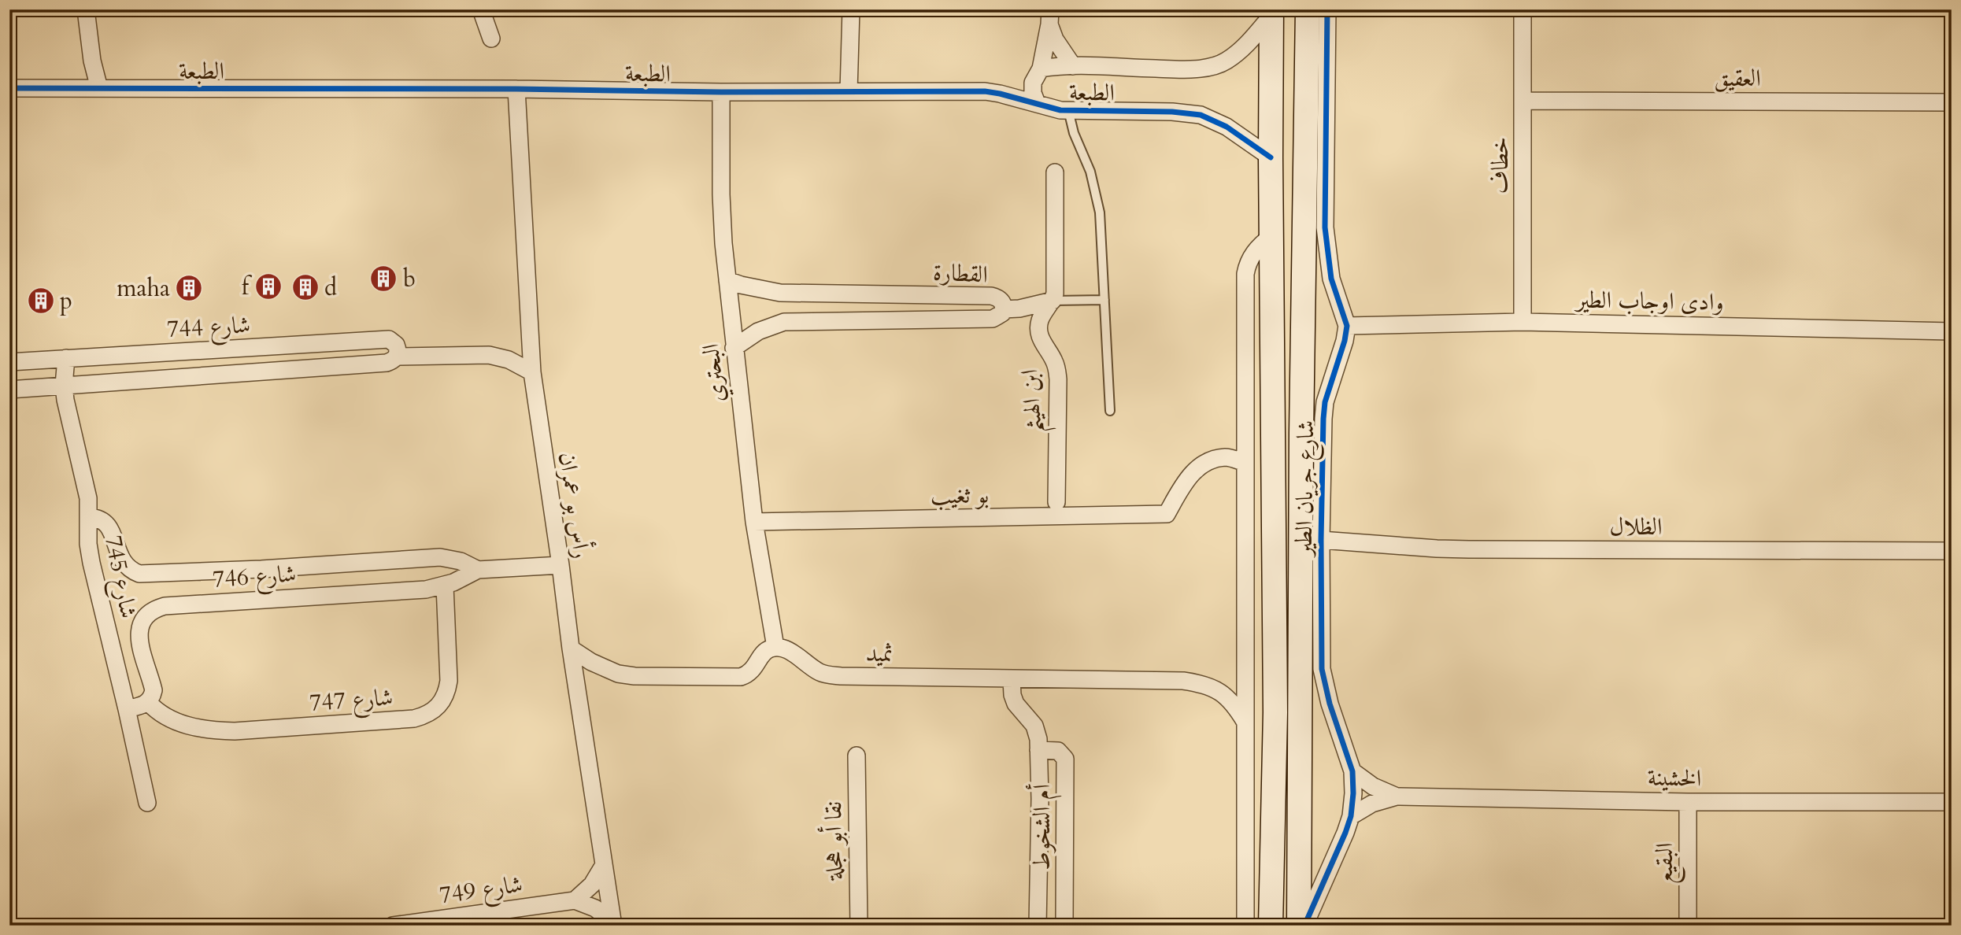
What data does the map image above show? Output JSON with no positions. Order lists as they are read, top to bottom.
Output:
{
  "streets": {
    "street": [
      "الطبعة",
      "العقيق",
      "خطاف",
      "القطارة",
      "وادى اوجاب الطير",
      "شارع 744",
      "البحتري",
      "ابن الهيثم",
      "شارع جريان الطير",
      "بو ثغيب",
      "رأس بو عمران",
      "الظلال",
      "شارع 746",
      "شارع 745",
      "ثميد",
      "شارع 747",
      "الخشينة",
      "أم الشخوط",
      "نقا أبو هجلة",
      "البقيع",
      "شارع 749"
    ]
  },
  "crossings": [
    ["الطبعة", "البحتري"],
    ["الطبعة", "شارع جريان الطير"],
    ["الطبعة", "رأس بو عمران"],
    ["العقيق", "خطاف"],
    ["خطاف", "وادى اوجاب الطير"],
    ["القطارة", "البحتري"],
    ["وادى اوجاب الطير", "شارع جريان الطير"],
    ["شارع 744", "رأس بو عمران"],
    ["شارع 744", "شارع 745"],
    ["البحتري", "بو ثغيب"],
    ["البحتري", "ثميد"],
    ["شارع جريان الطير", "الظلال"],
    ["شارع جريان الطير", "الخشينة"],
    ["رأس بو عمران", "شارع 746"],
    ["شارع 746", "شارع 745"],
    ["شارع 746", "شارع 747"],
    ["ثميد", "أم الشخوط"],
    ["الخشينة", "البقيع"]
  ],
  "places": {
    "building": [
      "b",
      "f",
      "d",
      "maha",
      "p"
    ]
  }
}
